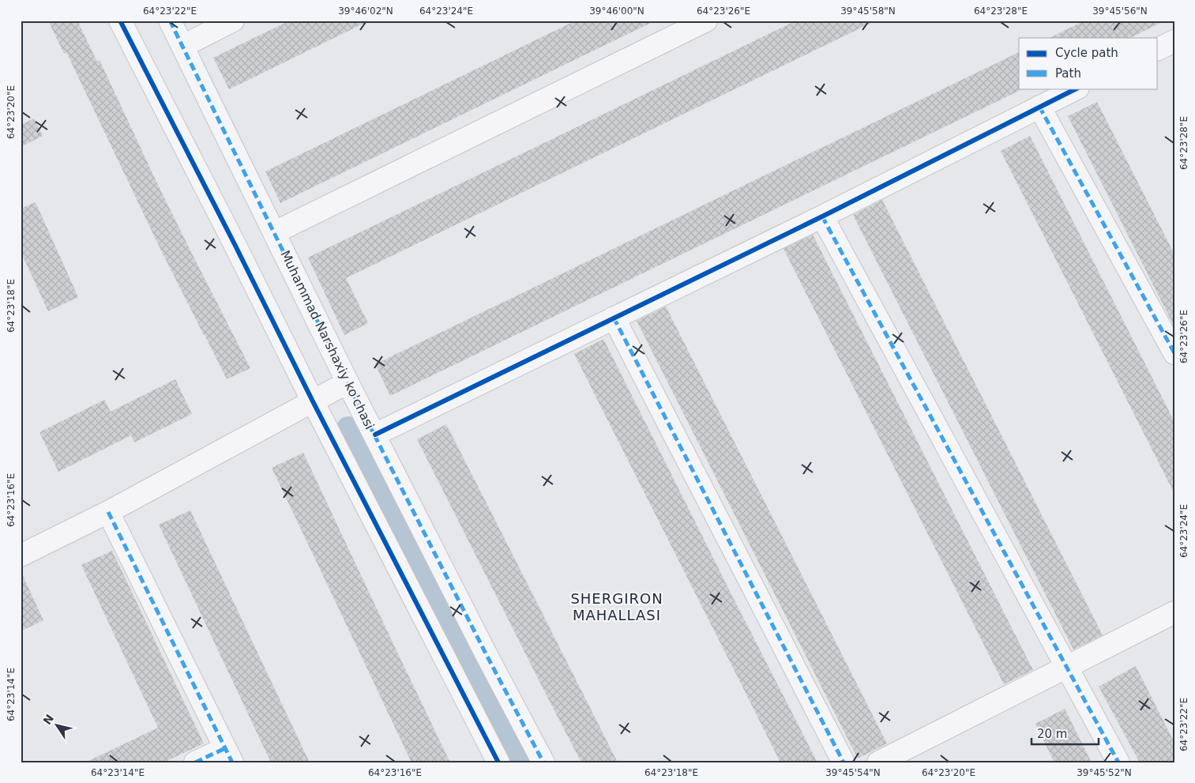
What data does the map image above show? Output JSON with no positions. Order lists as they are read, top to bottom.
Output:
{
  "streets": {
    "street": ["Muhammad Narshaxiy ko'chasi"]
  },
  "districts": ["SHERGIRON MAHALLASI"],
  "legend": ["Cycle path", "Path"],
  "scale_bar": "20 m",
  "north": "top left",
  "coordinates": [
    "64°23'22\"E",
    "39°46'02\"N",
    "64°23'24\"E",
    "39°46'00\"N",
    "64°23'26\"E",
    "39°45'58\"N",
    "64°23'28\"E",
    "39°45'56\"N",
    "64°23'20\"E",
    "64°23'18\"E",
    "64°23'16\"E",
    "64°23'14\"E",
    "39°45'54\"N",
    "39°45'52\"N"
  ]
}
